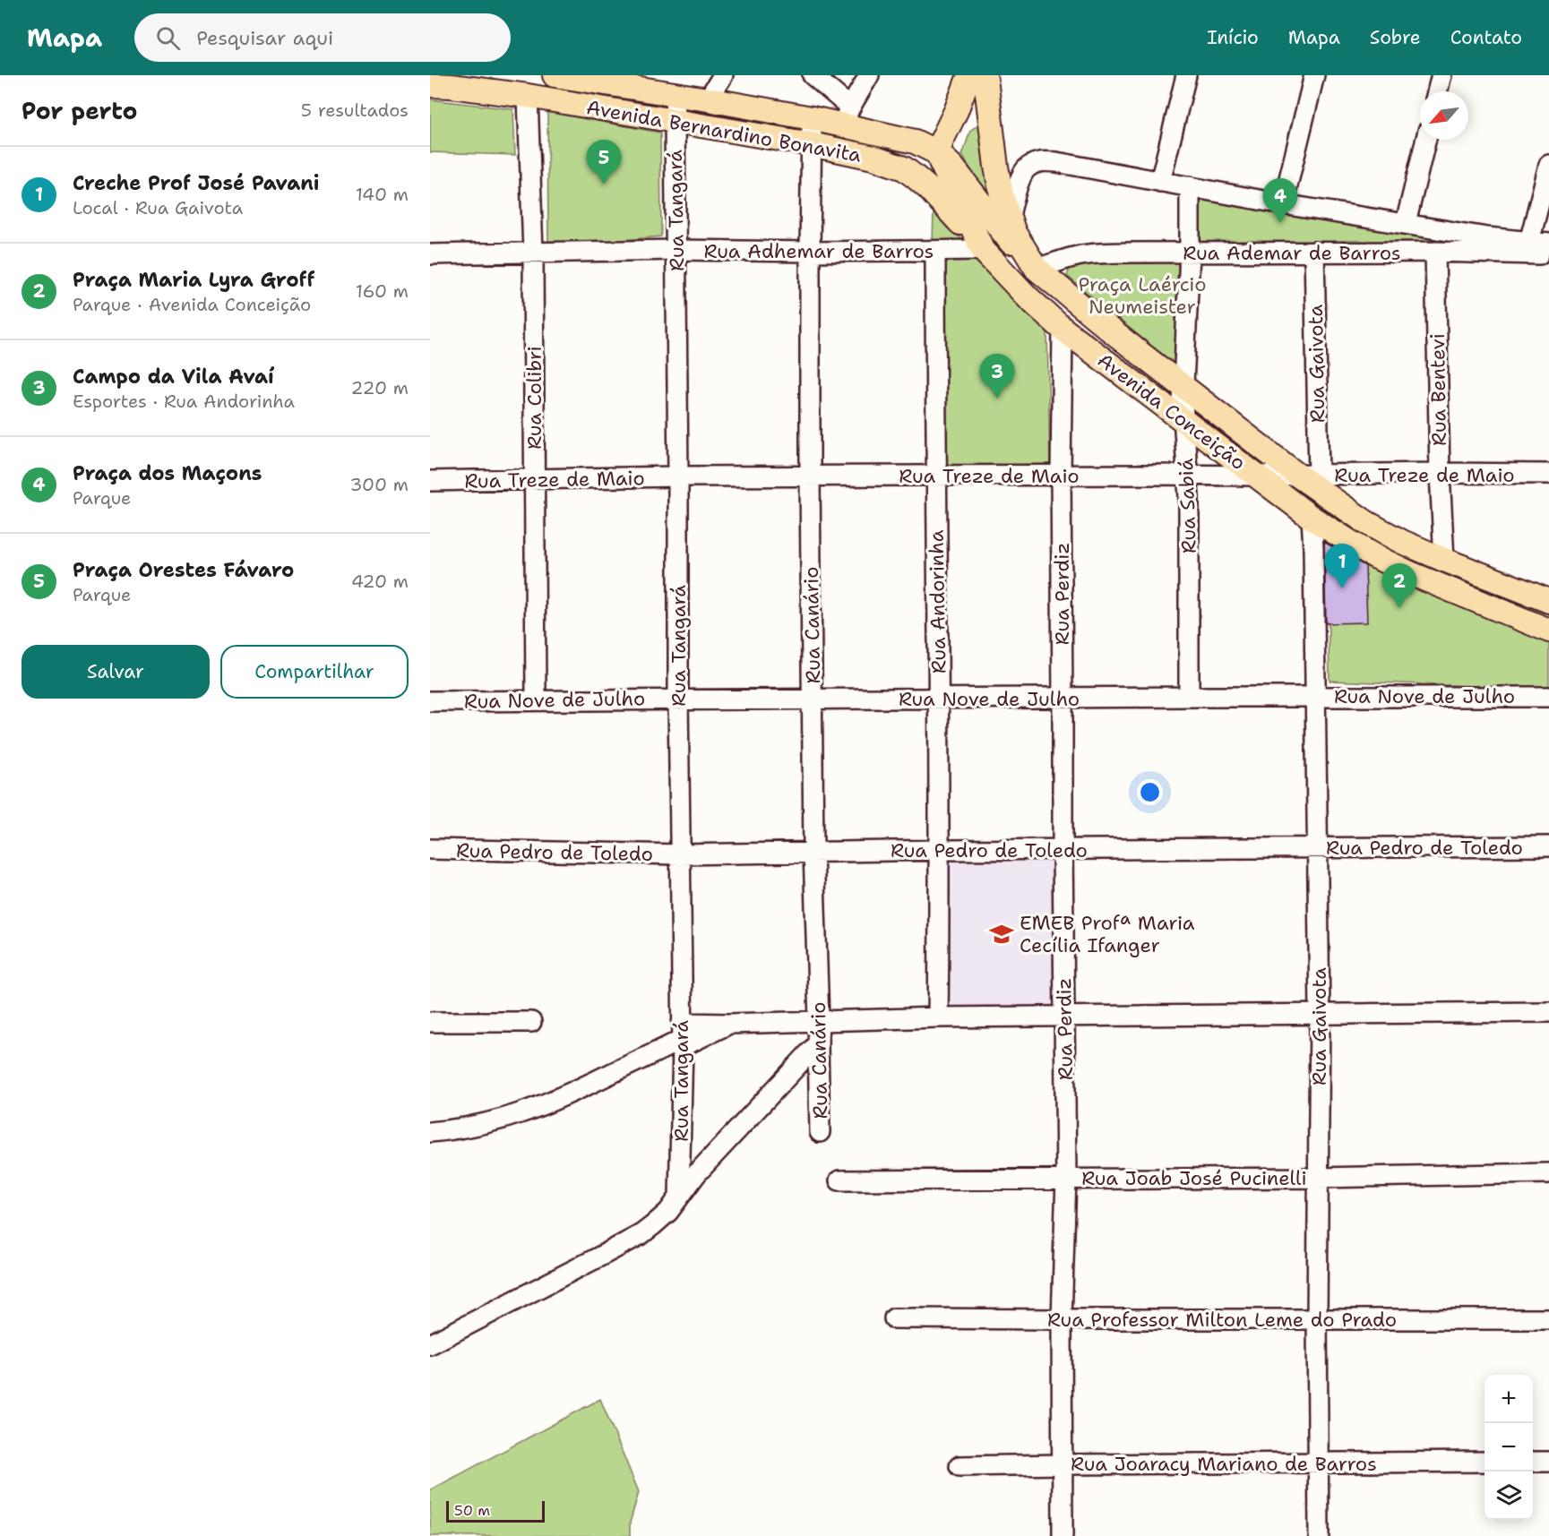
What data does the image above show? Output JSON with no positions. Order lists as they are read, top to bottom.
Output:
{
  "streets": {
    "main road": ["Avenida Bernardino Bonavita", "Avenida Conceição"],
    "street": [
      "Rua Tangará",
      "Rua Adhemar de Barros",
      "Rua Ademar de Barros",
      "Rua Gaivota",
      "Rua Bentevi",
      "Rua Colibri",
      "Rua Treze de Maio",
      "Rua Sabiá",
      "Rua Perdiz",
      "Rua Andorinha",
      "Rua Canário",
      "Rua Nove de Julho",
      "Rua Pedro de Toledo",
      "Rua Joab José Pucinelli",
      "Rua Professor Milton Leme do Prado",
      "Rua Joaracy Mariano de Barros"
    ]
  },
  "crossings": [
    ["Avenida Bernardino Bonavita", "Rua Tangará"],
    ["Avenida Bernardino Bonavita", "Rua Adhemar de Barros"],
    ["Avenida Bernardino Bonavita", "Rua Ademar de Barros"],
    ["Avenida Bernardino Bonavita", "Rua Colibri"],
    ["Avenida Bernardino Bonavita", "Avenida Conceição"],
    ["Avenida Bernardino Bonavita", "Rua Canário"],
    ["Rua Tangará", "Rua Adhemar de Barros"],
    ["Rua Tangará", "Rua Treze de Maio"],
    ["Rua Tangará", "Rua Nove de Julho"],
    ["Rua Tangará", "Rua Pedro de Toledo"],
    ["Rua Adhemar de Barros", "Rua Colibri"],
    ["Rua Adhemar de Barros", "Avenida Conceição"],
    ["Rua Adhemar de Barros", "Rua Andorinha"],
    ["Rua Adhemar de Barros", "Rua Canário"],
    ["Rua Ademar de Barros", "Rua Gaivota"],
    ["Rua Ademar de Barros", "Rua Bentevi"],
    ["Rua Ademar de Barros", "Avenida Conceição"],
    ["Rua Ademar de Barros", "Rua Sabiá"],
    ["Rua Gaivota", "Avenida Conceição"],
    ["Rua Gaivota", "Rua Treze de Maio"],
    ["Rua Gaivota", "Rua Nove de Julho"],
    ["Rua Gaivota", "Rua Pedro de Toledo"],
    ["Rua Gaivota", "Rua Joab José Pucinelli"],
    ["Rua Gaivota", "Rua Professor Milton Leme do Prado"],
    ["Rua Gaivota", "Rua Joaracy Mariano de Barros"],
    ["Rua Bentevi", "Avenida Conceição"],
    ["Rua Bentevi", "Rua Treze de Maio"],
    ["Rua Colibri", "Rua Treze de Maio"],
    ["Rua Colibri", "Rua Nove de Julho"],
    ["Avenida Conceição", "Rua Treze de Maio"],
    ["Avenida Conceição", "Rua Sabiá"],
    ["Avenida Conceição", "Rua Perdiz"],
    ["Rua Treze de Maio", "Rua Sabiá"],
    ["Rua Treze de Maio", "Rua Perdiz"],
    ["Rua Treze de Maio", "Rua Andorinha"],
    ["Rua Treze de Maio", "Rua Canário"],
    ["Rua Sabiá", "Rua Nove de Julho"],
    ["Rua Perdiz", "Rua Nove de Julho"],
    ["Rua Perdiz", "Rua Pedro de Toledo"],
    ["Rua Perdiz", "Rua Joab José Pucinelli"],
    ["Rua Perdiz", "Rua Professor Milton Leme do Prado"],
    ["Rua Perdiz", "Rua Joaracy Mariano de Barros"],
    ["Rua Andorinha", "Rua Nove de Julho"],
    ["Rua Andorinha", "Rua Pedro de Toledo"],
    ["Rua Canário", "Rua Nove de Julho"],
    ["Rua Canário", "Rua Pedro de Toledo"]
  ],
  "parks": ["Praça Laércio Neumeister"],
  "places": {
    "school or university": ["EMEB Profª Maria Cecília Ifanger"]
  },
  "scale_bar": "50 m",
  "north": "bottom left",
  "page": {
    "header": "Mapa",
    "search": "Pesquisar aqui",
    "nav": [
      "Início",
      "Mapa",
      "Sobre",
      "Contato"
    ],
    "heading": ["Por perto", "5 resultados"],
    "pins": [
      "5",
      "4",
      "3",
      "1",
      "2"
    ],
    "list": [
      {
        "mark": "1",
        "name": "Creche Prof José Pavani",
        "note": "Local · Rua Gaivota",
        "value": "140 m"
      },
      {
        "mark": "2",
        "name": "Praça Maria Lyra Groff",
        "note": "Parque · Avenida Conceição",
        "value": "160 m"
      },
      {
        "mark": "3",
        "name": "Campo da Vila Avaí",
        "note": "Esportes · Rua Andorinha",
        "value": "220 m"
      },
      {
        "mark": "4",
        "name": "Praça dos Maçons",
        "note": "Parque",
        "value": "300 m"
      },
      {
        "mark": "5",
        "name": "Praça Orestes Fávaro",
        "note": "Parque",
        "value": "420 m"
      }
    ],
    "buttons": ["Salvar", "Compartilhar"],
    "map_buttons": ["+", "−"],
    "scale": "50 m"
  }
}
